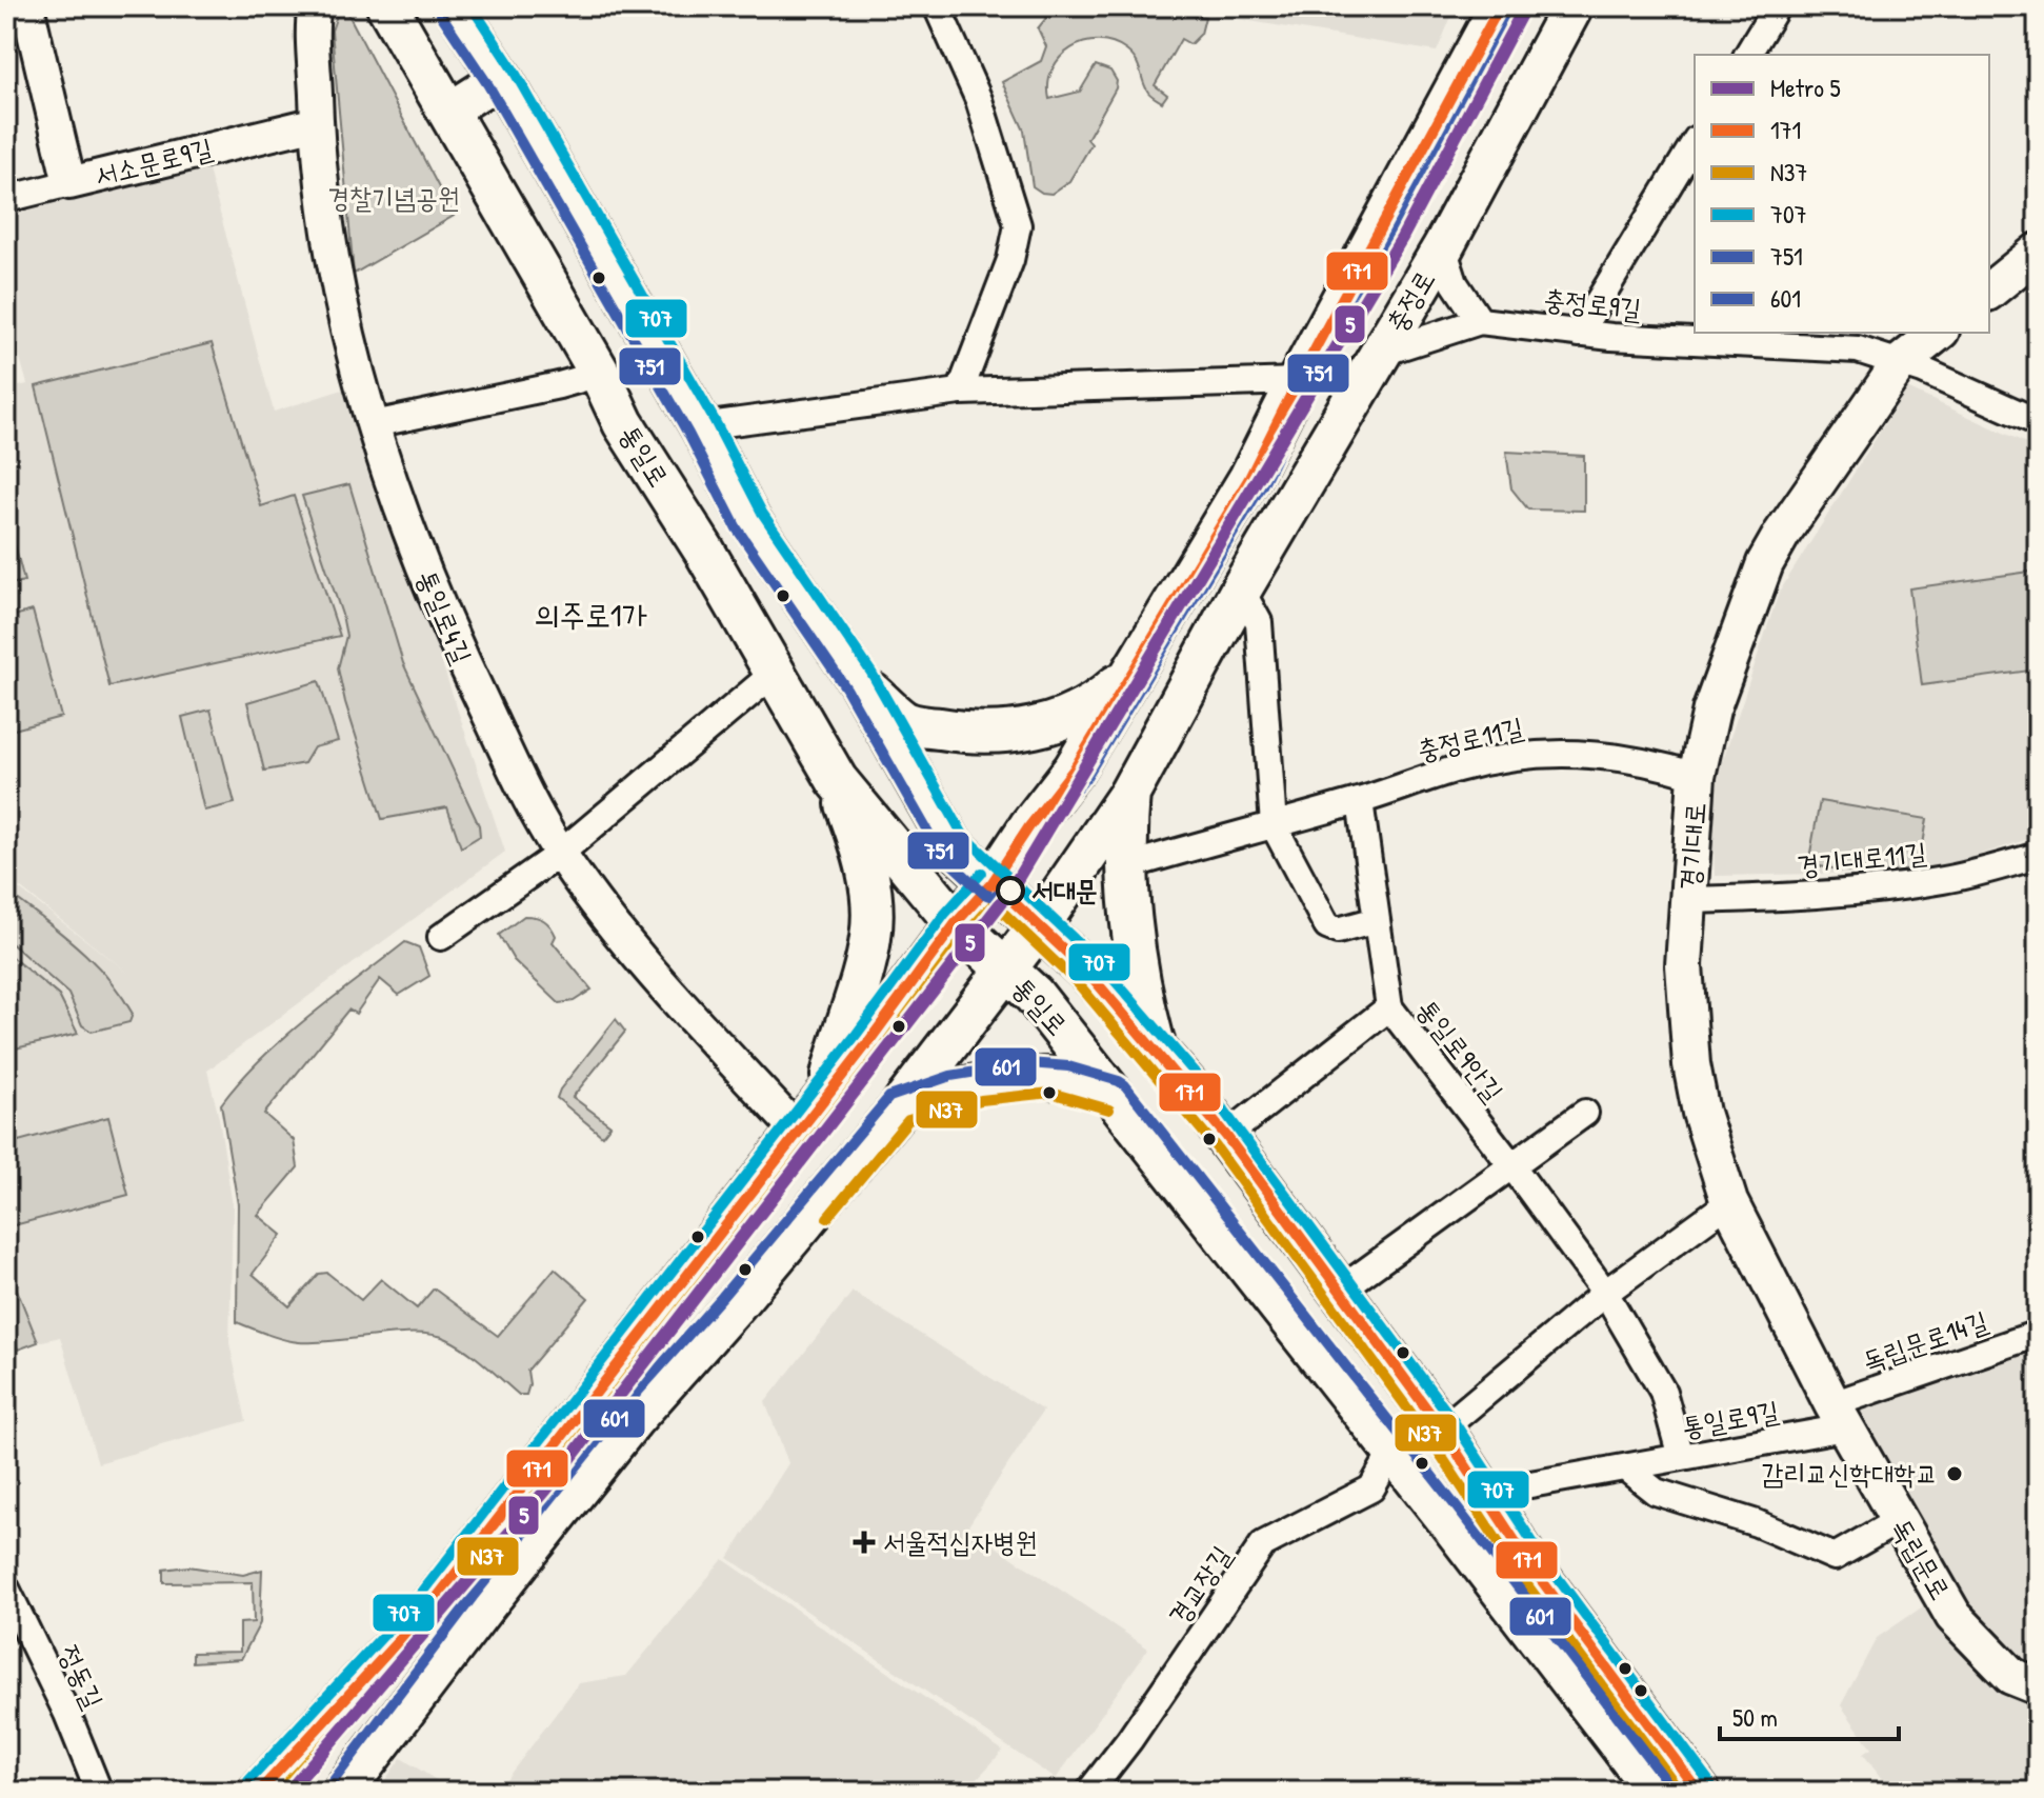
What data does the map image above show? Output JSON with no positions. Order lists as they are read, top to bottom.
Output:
{
  "streets": {
    "main road": [
      "충정로",
      "통일로",
      "경기대로",
      "독립문로"
    ],
    "street": [
      "서소문로9길",
      "충정로9길",
      "통일로4길",
      "충정로11길",
      "경기대로11길",
      "통일로9안길",
      "독립문로14길",
      "통일로9길",
      "경교장길",
      "정동길"
    ]
  },
  "crossings": [
    ["서소문로9길", "통일로4길"],
    ["충정로", "충정로9길"],
    ["충정로", "통일로"],
    ["충정로9길", "경기대로"],
    ["통일로", "경교장길"],
    ["충정로11길", "경기대로"],
    ["경기대로", "경기대로11길"],
    ["경기대로", "독립문로14길"],
    ["경기대로", "통일로9길"],
    ["경기대로", "독립문로"],
    ["통일로9안길", "통일로9길"],
    ["독립문로14길", "통일로9길"],
    ["독립문로14길", "독립문로"],
    ["통일로9길", "독립문로"]
  ],
  "districts": ["의주로1가"],
  "parks": ["경찰기념공원"],
  "places": {
    "other": ["서대문", "감리교신학대학교"],
    "health": ["서울적십자병원"]
  },
  "lines": [
    "metro line 5",
    "transit line 171",
    "transit line 707",
    "transit line 751",
    "transit line N37",
    "transit line 601"
  ],
  "legend": [
    "Metro 5",
    "171",
    "N37",
    "707",
    "751",
    "601"
  ],
  "scale_bar": "50 m"
}
